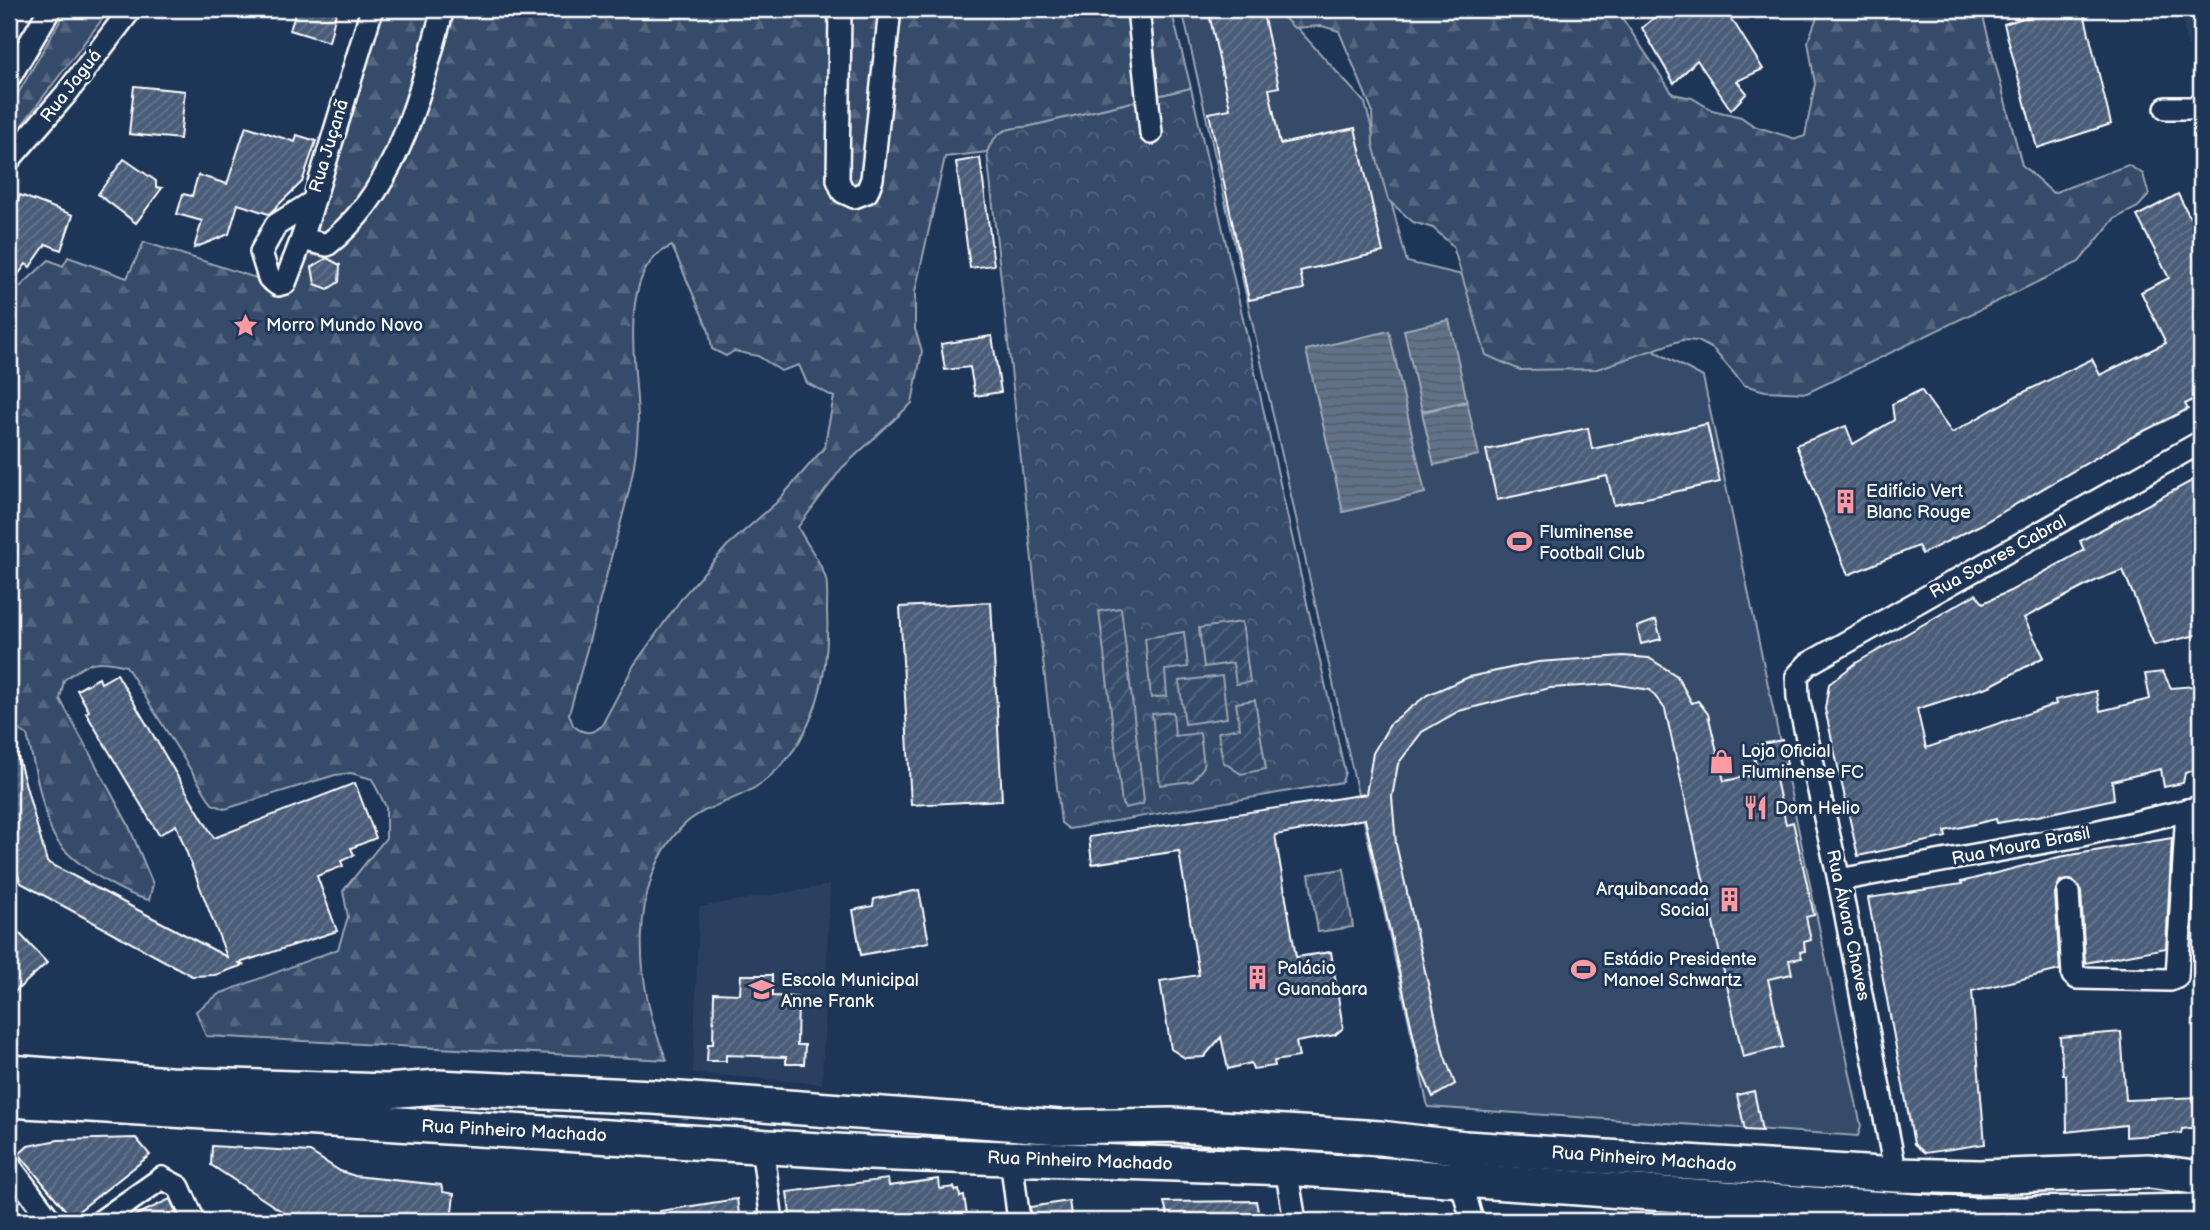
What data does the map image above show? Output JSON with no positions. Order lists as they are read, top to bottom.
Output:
{
  "streets": {
    "main road": ["Rua Pinheiro Machado"],
    "street": [
      "Rua Jaguá",
      "Rua Juçanã",
      "Rua Soares Cabral",
      "Rua Moura Brasil",
      "Rua Álvaro Chaves"
    ]
  },
  "crossings": [
    ["Rua Soares Cabral", "Rua Álvaro Chaves"],
    ["Rua Moura Brasil", "Rua Álvaro Chaves"],
    ["Rua Álvaro Chaves", "Rua Pinheiro Machado"]
  ],
  "places": {
    "place": ["Morro Mundo Novo"],
    "building": ["Edifício Vert Blanc Rouge", "Arquibancada Social", "Palácio Guanabara"],
    "sports": ["Fluminense Football Club", "Estádio Presidente Manoel Schwartz"],
    "shop": ["Loja Oficial Fluminense FC"],
    "restaurant": ["Dom Helio"],
    "school or university": ["Escola Municipal Anne Frank"]
  }
}
